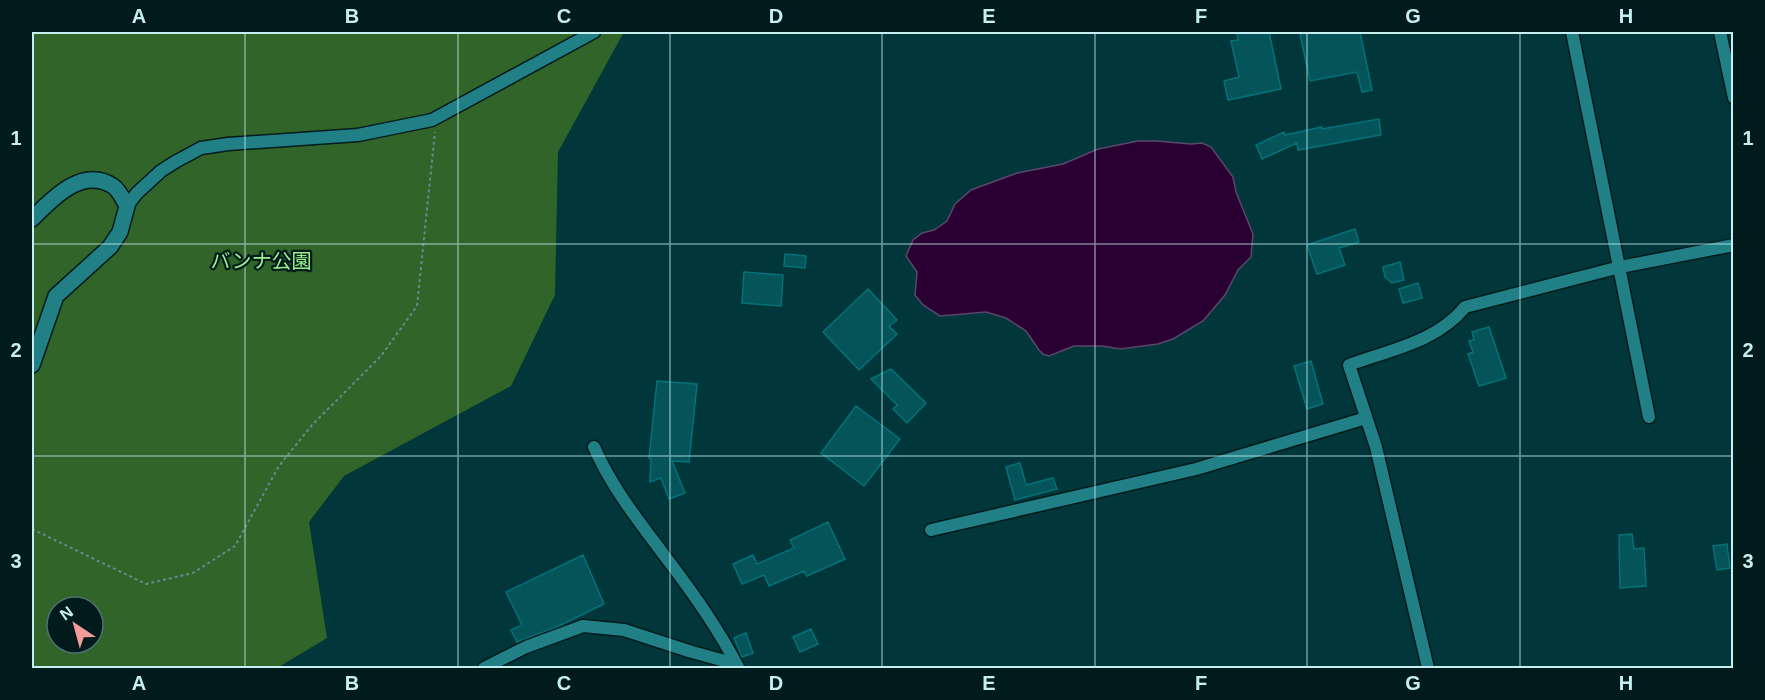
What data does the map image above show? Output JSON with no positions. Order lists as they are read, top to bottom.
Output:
{
  "parks": ["バンナ公園"],
  "north": "top left",
  "grid": {
    "columns": [
      "A",
      "B",
      "C",
      "D",
      "E",
      "F",
      "G",
      "H"
    ],
    "rows": ["1", "2", "3"]
  }
}
